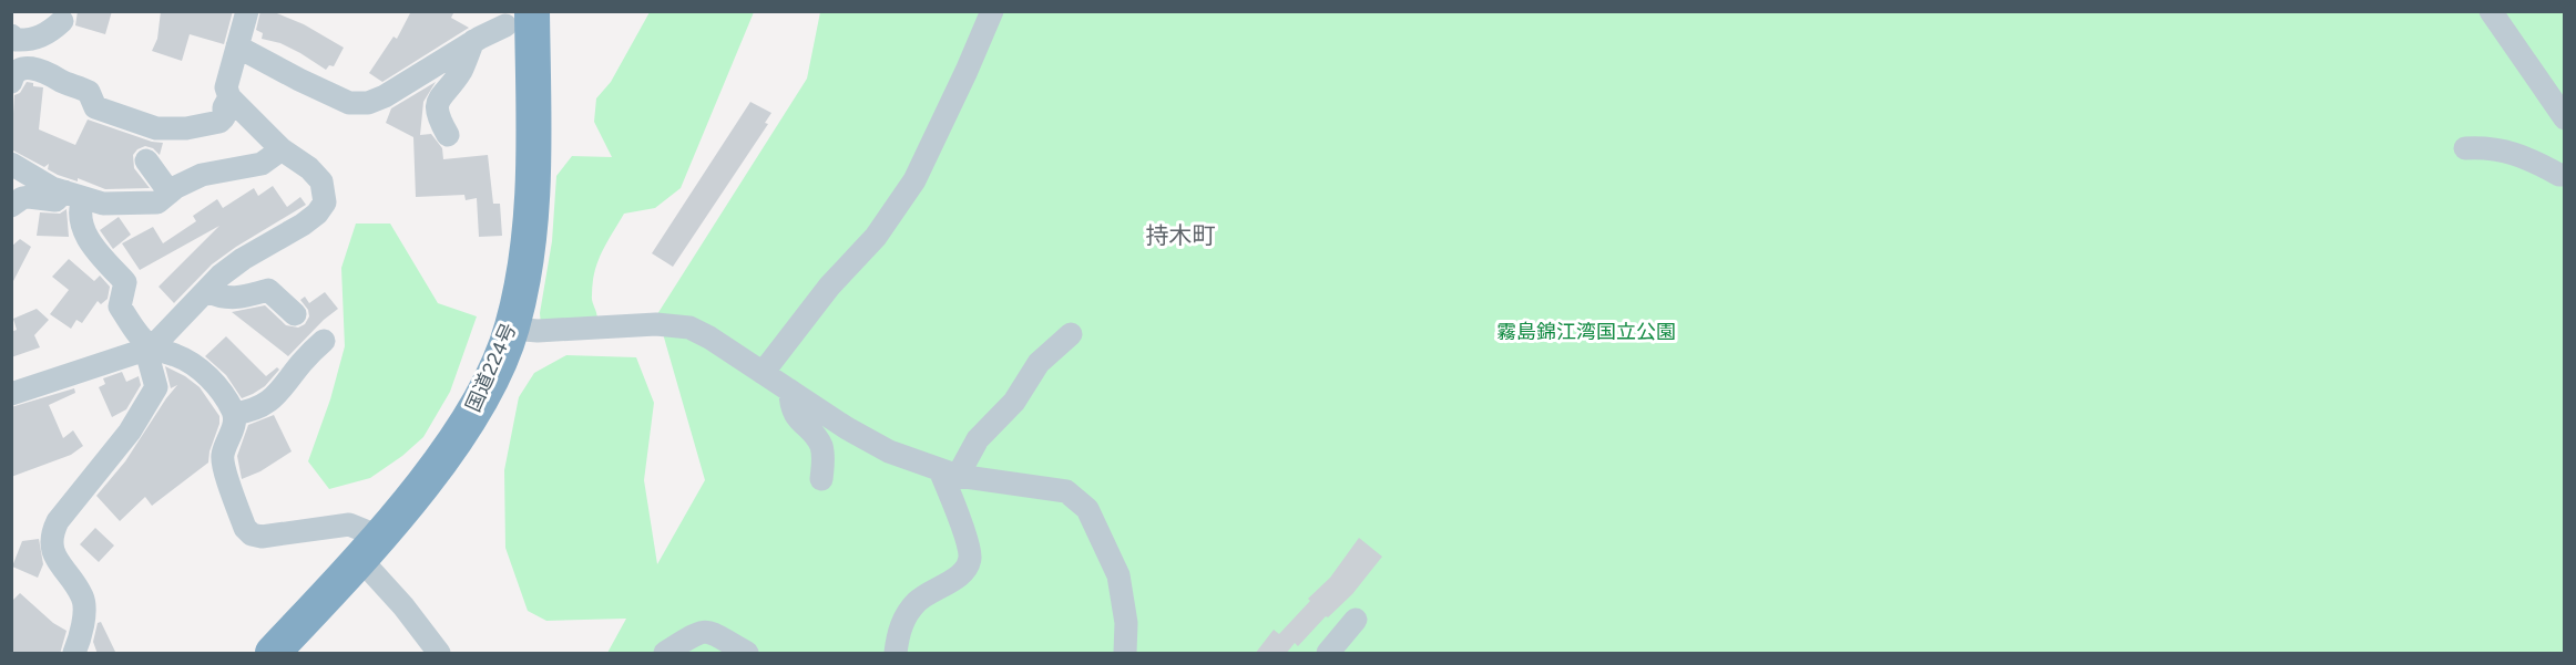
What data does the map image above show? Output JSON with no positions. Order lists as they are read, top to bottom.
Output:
{
  "streets": {
    "highway": ["国道224号"]
  },
  "districts": ["持木町"],
  "parks": ["霧島錦江湾国立公園"]
}
